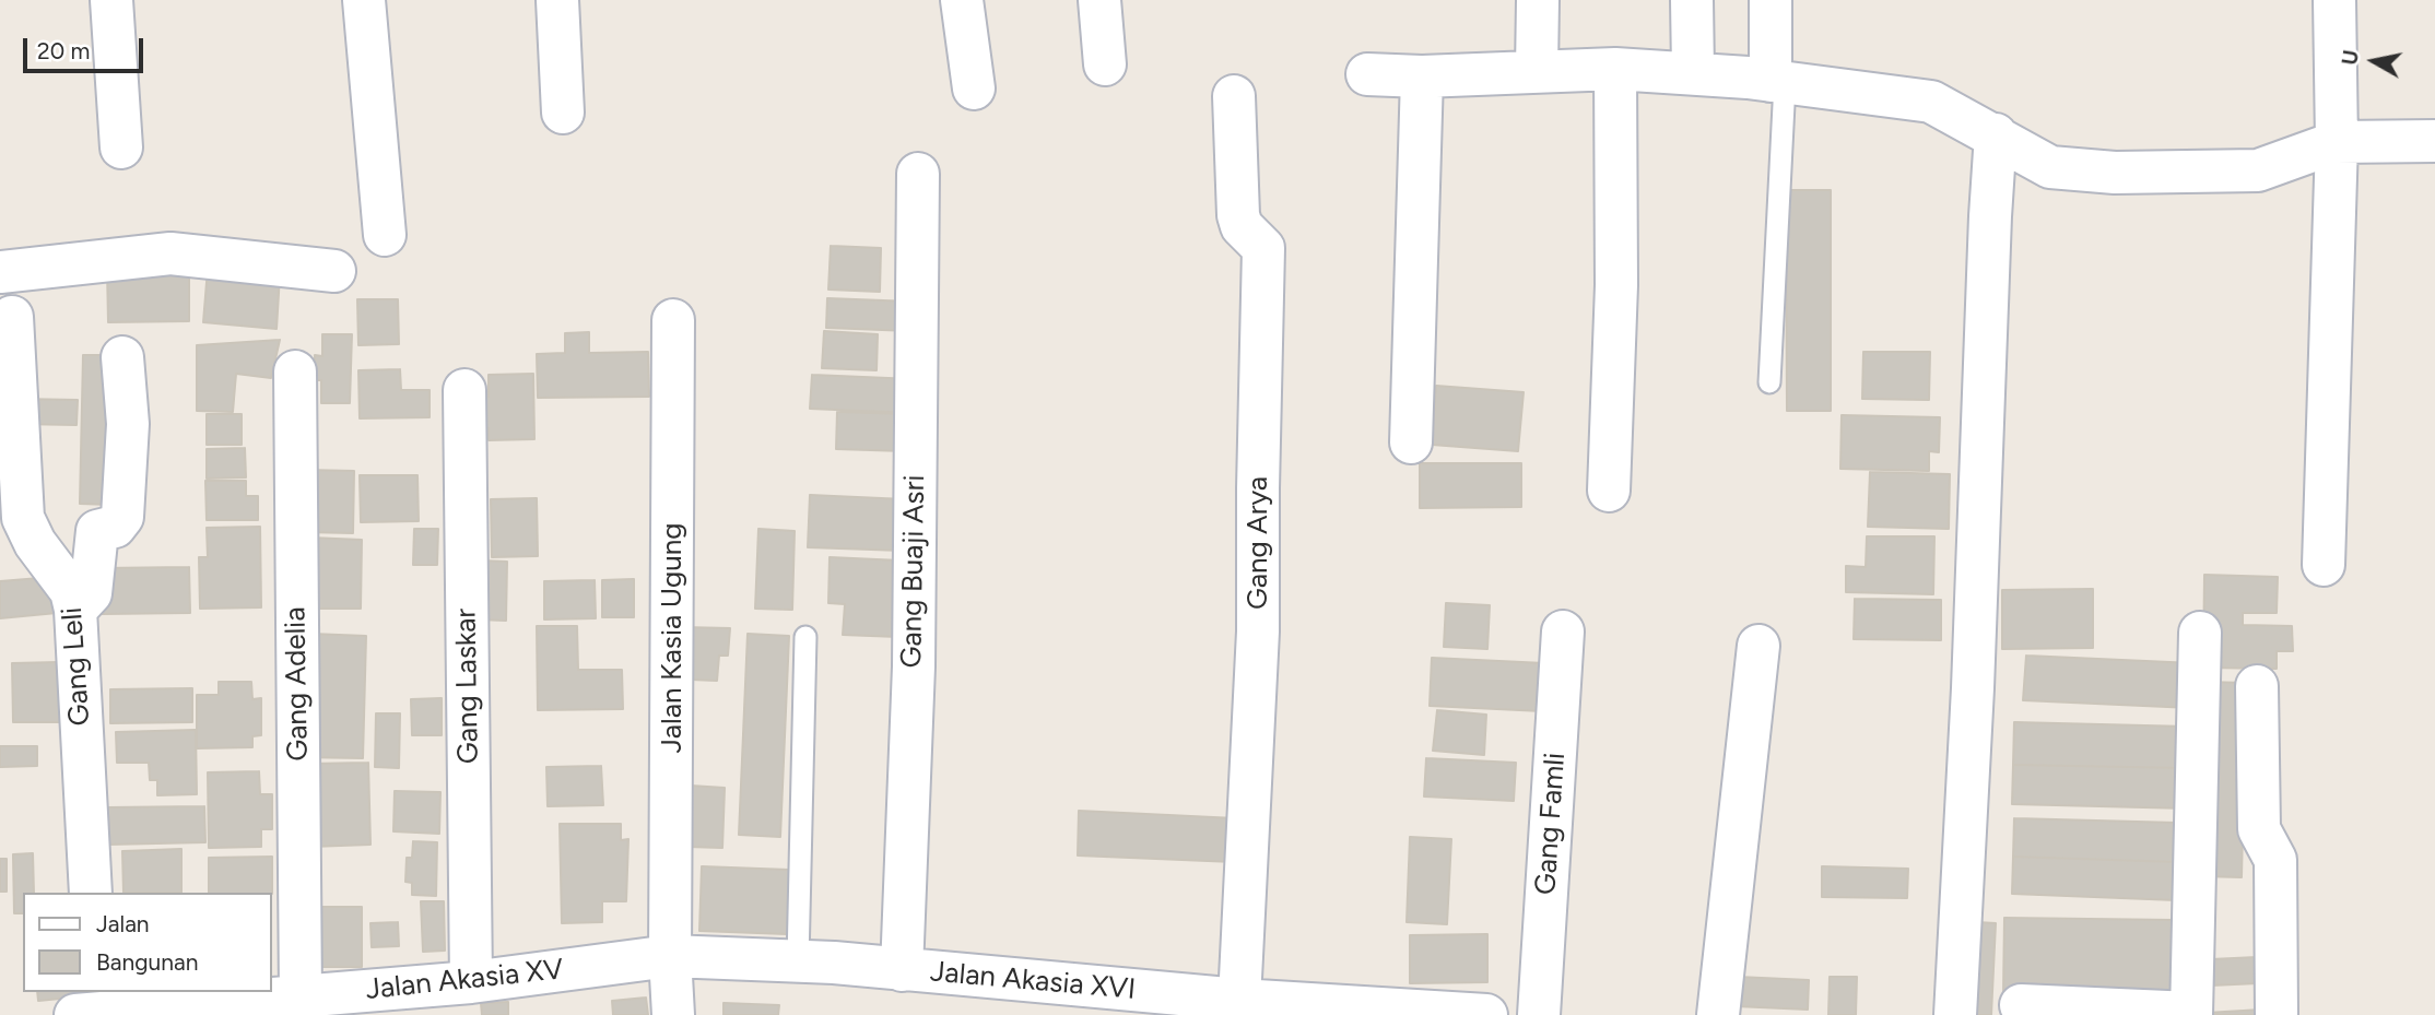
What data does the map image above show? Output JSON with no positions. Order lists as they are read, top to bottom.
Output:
{
  "streets": {
    "street": [
      "Gang Arya",
      "Gang Buaji Asri",
      "Jalan Kasia Ugung",
      "Gang Leli",
      "Gang Adelia",
      "Gang Laskar",
      "Gang Famli",
      "Jalan Akasia XV",
      "Jalan Akasia XVI"
    ]
  },
  "crossings": [
    ["Gang Arya", "Jalan Akasia XVI"],
    ["Gang Buaji Asri", "Jalan Akasia XVI"],
    ["Jalan Kasia Ugung", "Jalan Akasia XV"],
    ["Jalan Kasia Ugung", "Jalan Akasia XVI"],
    ["Gang Adelia", "Jalan Akasia XV"],
    ["Gang Laskar", "Jalan Akasia XV"],
    ["Jalan Akasia XV", "Jalan Akasia XVI"]
  ],
  "legend": ["Jalan", "Bangunan"],
  "scale_bar": "20 m",
  "north": "left"
}
